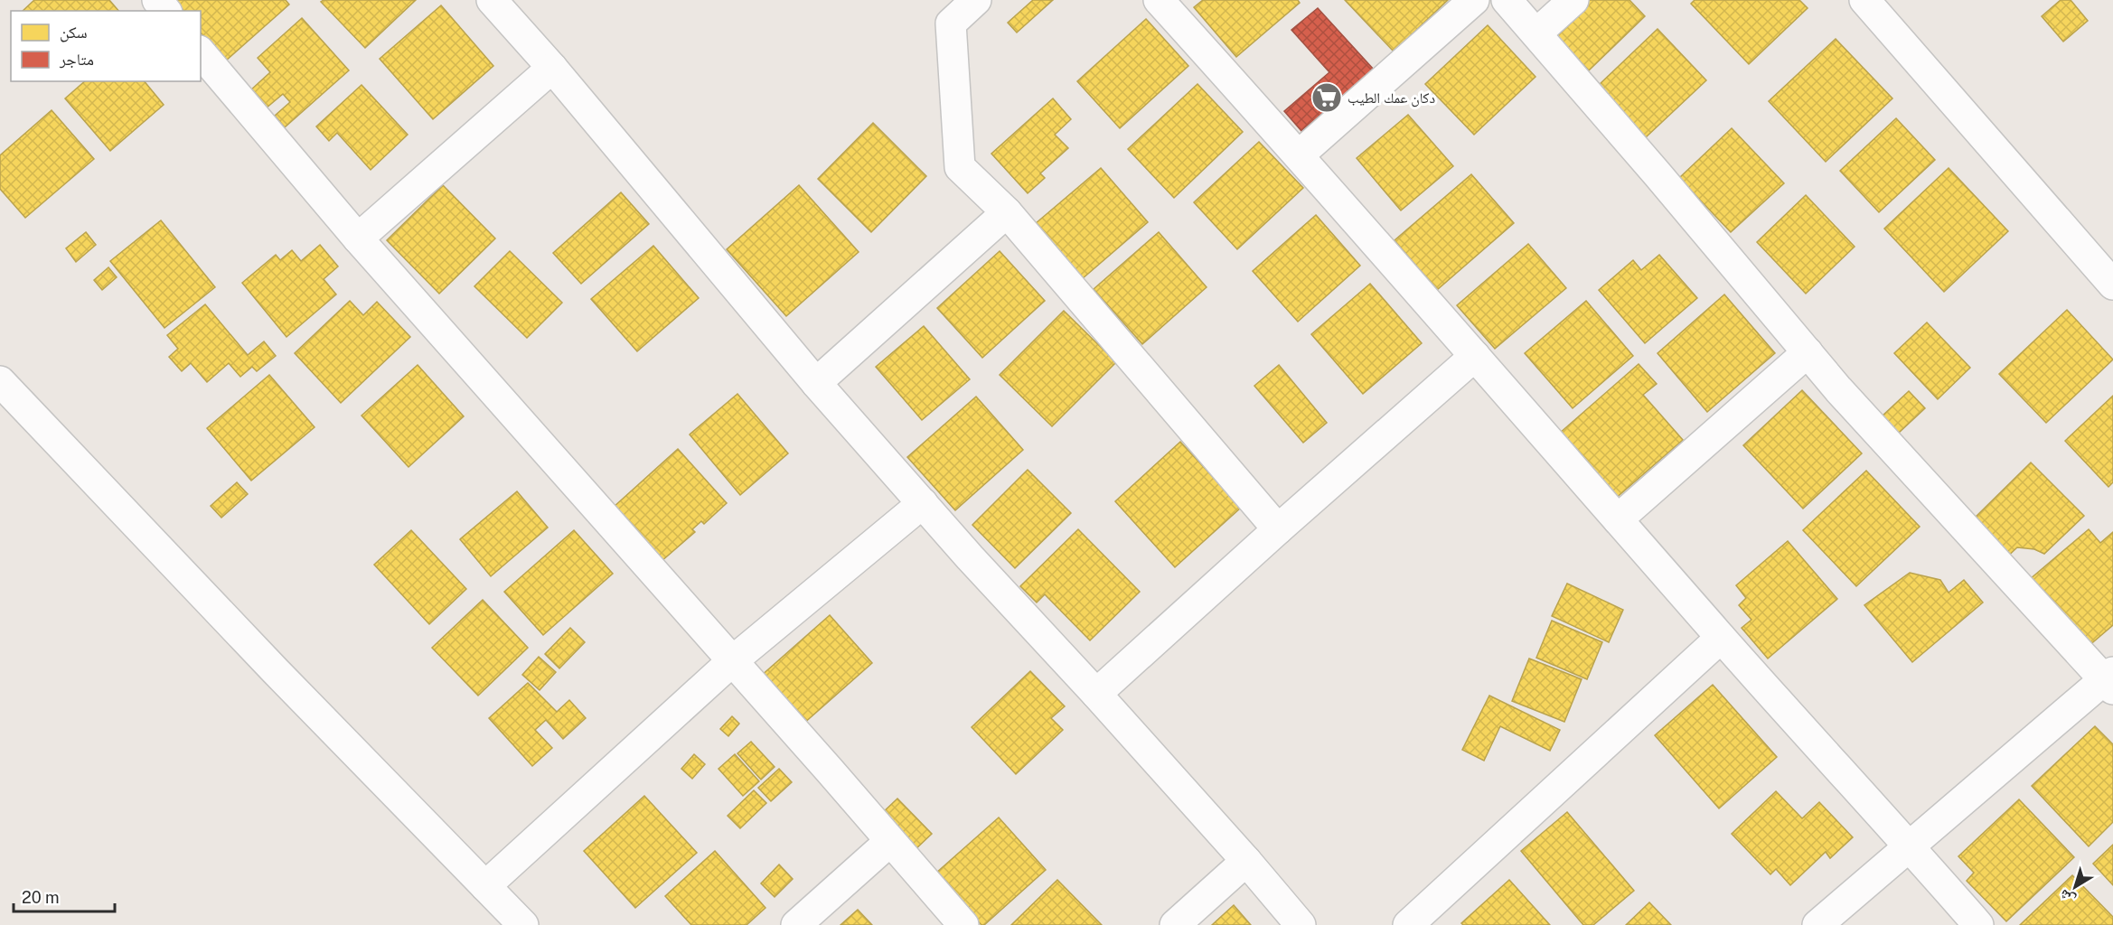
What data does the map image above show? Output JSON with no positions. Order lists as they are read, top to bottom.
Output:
{
  "places": {
    "supermarket": ["دكان عمك الطيب"]
  },
  "legend": ["سكن", "متاجر"],
  "scale_bar": "20 m",
  "north": "bottom left"
}
